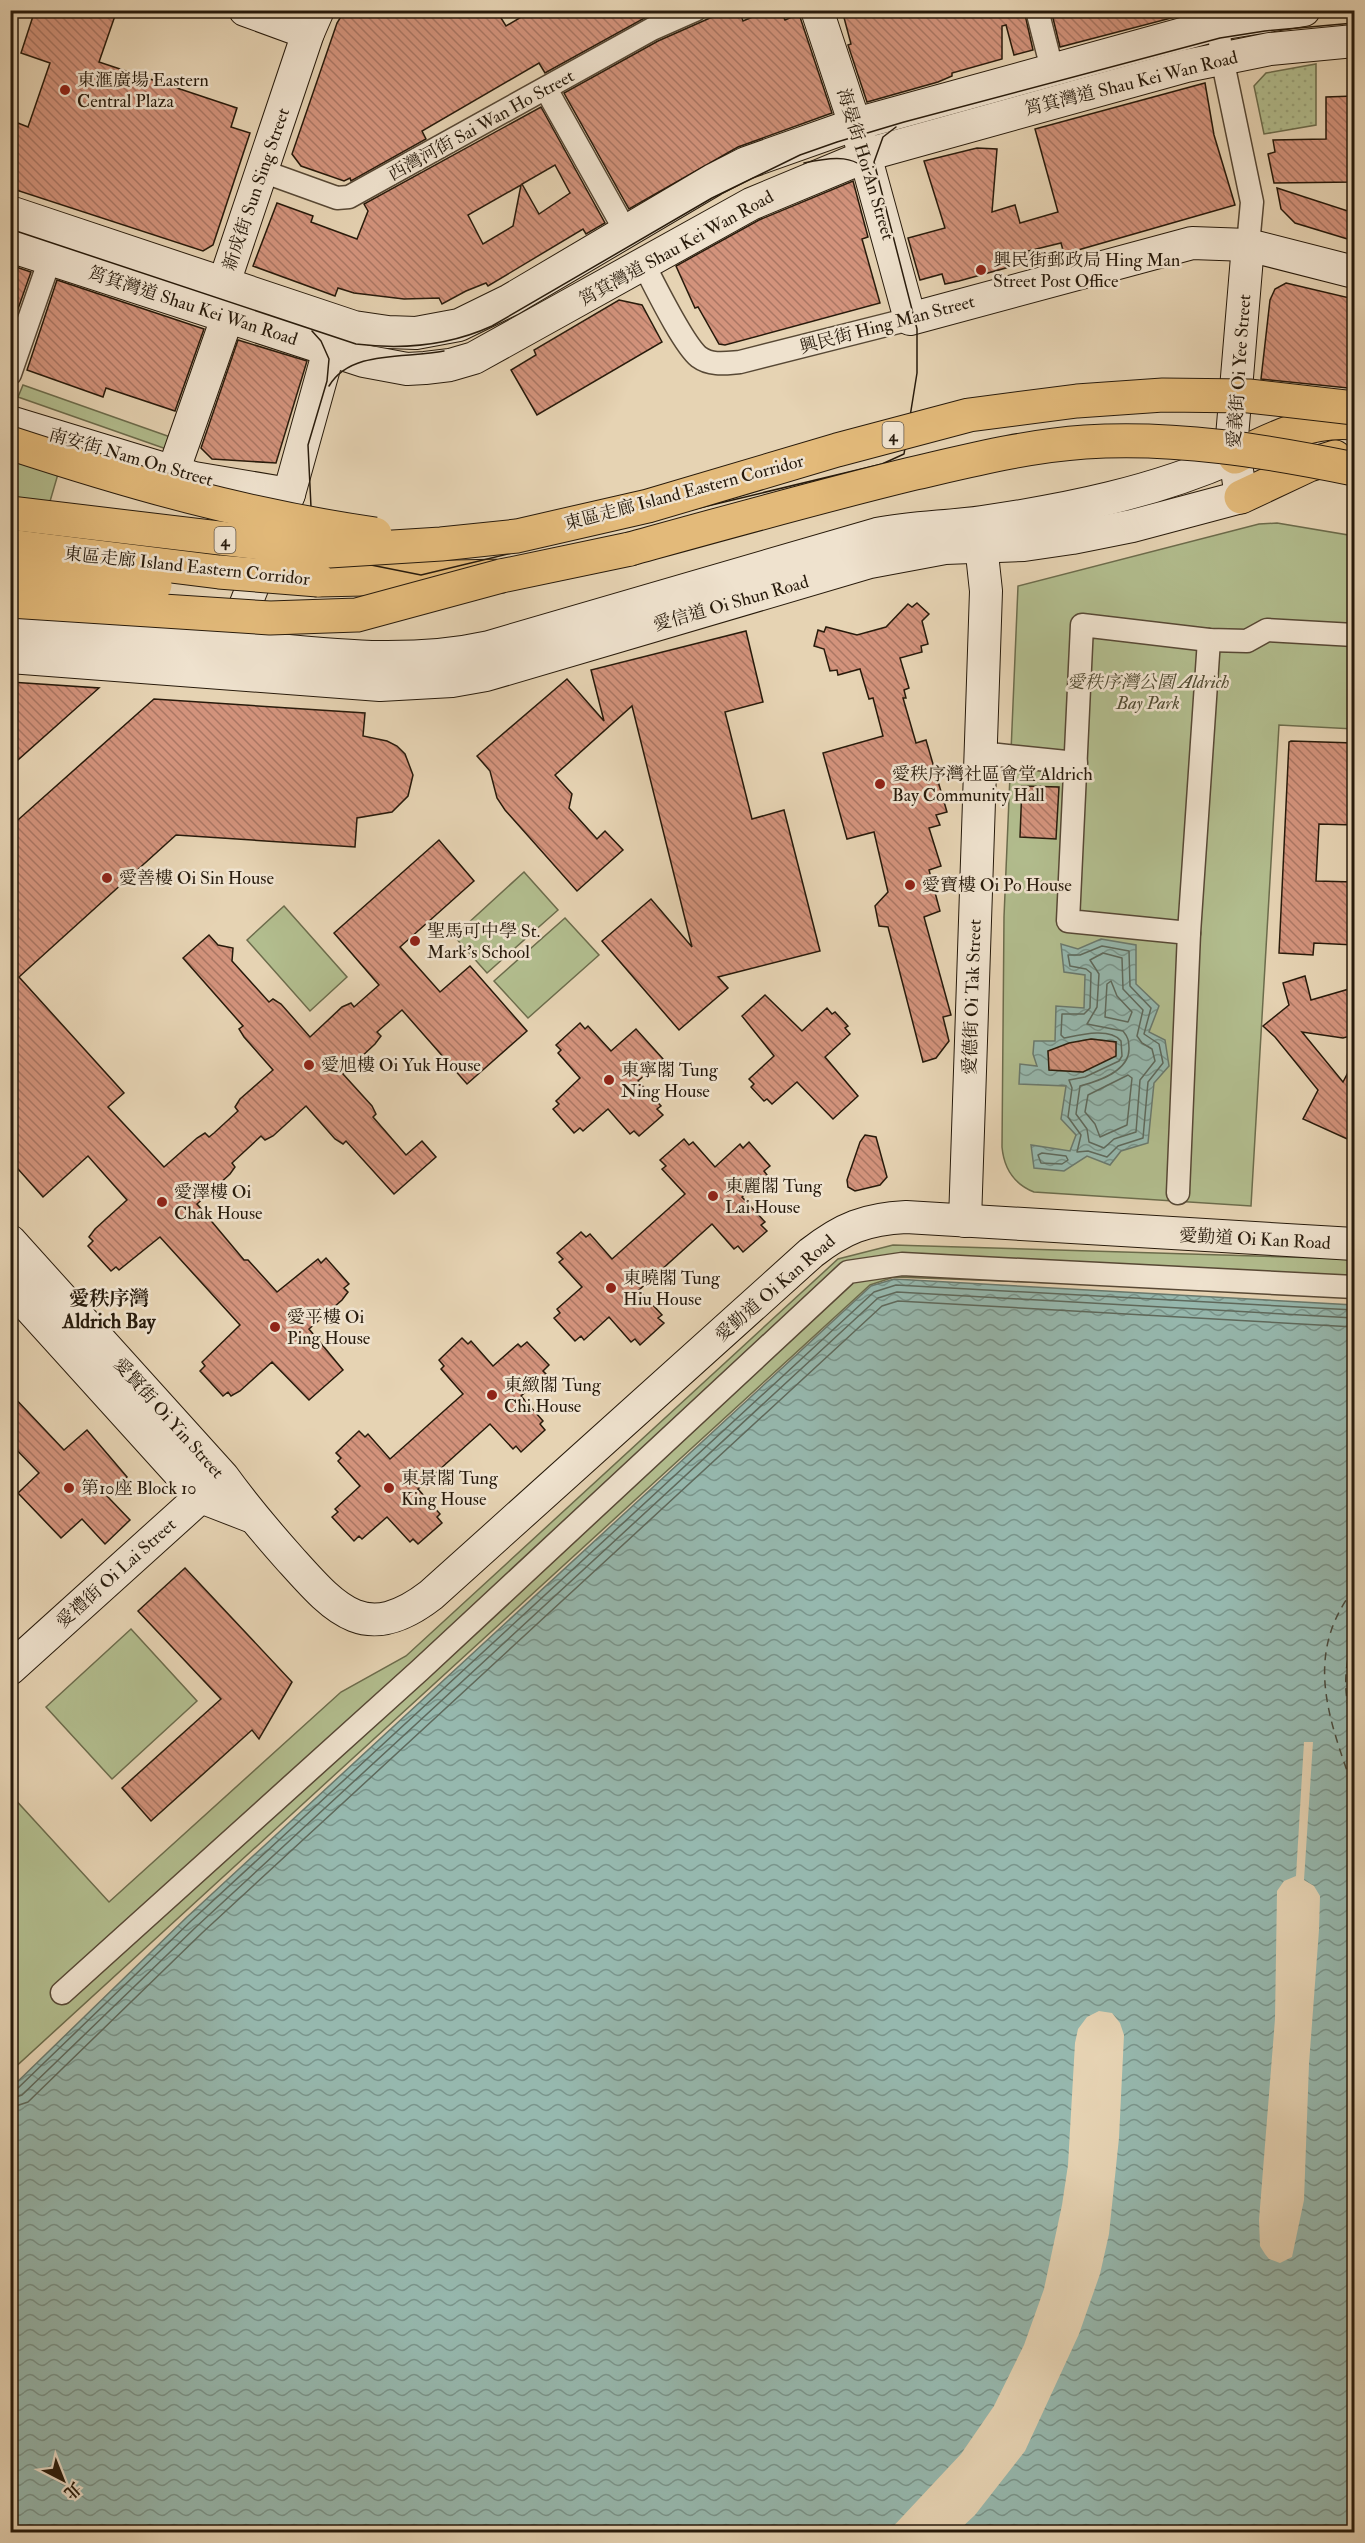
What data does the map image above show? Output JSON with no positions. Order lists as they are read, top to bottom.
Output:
{
  "streets": {
    "highway": ["4", "東區走廊 Island Eastern Corridor"],
    "street": [
      "筲箕灣道 Shau Kei Wan Road",
      "西灣河街 Sai Wan Ho Street",
      "海晏街 Hoi An Street",
      "新成街 Sun Sing Street",
      "興民街 Hing Man Street",
      "愛義街 Oi Yee Street",
      "南安街 Nam On Street",
      "愛信道 Oi Shun Road",
      "愛德街 Oi Tak Street",
      "愛勤道 Oi Kan Road",
      "愛賢街 Oi Yin Street",
      "愛禮街 Oi Lai Street"
    ]
  },
  "crossings": [
    ["筲箕灣道 Shau Kei Wan Road", "海晏街 Hoi An Street"],
    ["筲箕灣道 Shau Kei Wan Road", "新成街 Sun Sing Street"],
    ["筲箕灣道 Shau Kei Wan Road", "興民街 Hing Man Street"],
    ["西灣河街 Sai Wan Ho Street", "新成街 Sun Sing Street"],
    ["海晏街 Hoi An Street", "興民街 Hing Man Street"],
    ["新成街 Sun Sing Street", "南安街 Nam On Street"],
    ["興民街 Hing Man Street", "愛義街 Oi Yee Street"],
    ["愛義街 Oi Yee Street", "愛信道 Oi Shun Road"],
    ["愛信道 Oi Shun Road", "愛德街 Oi Tak Street"],
    ["愛德街 Oi Tak Street", "愛勤道 Oi Kan Road"],
    ["愛勤道 Oi Kan Road", "愛賢街 Oi Yin Street"],
    ["愛賢街 Oi Yin Street", "愛禮街 Oi Lai Street"]
  ],
  "districts": ["愛秩序灣 Aldrich Bay"],
  "parks": ["愛秩序灣公園 Aldrich Bay Park"],
  "places": [
    "東滙廣場 Eastern Central Plaza",
    "興民街郵政局 Hing Man Street Post Office",
    "愛秩序灣社區會堂 Aldrich Bay Community Hall",
    "愛善樓 Oi Sin House",
    "愛寶樓 Oi Po House",
    "聖馬可中學 St. Mark's School",
    "愛旭樓 Oi Yuk House",
    "東寧閣 Tung Ning House",
    "東麗閣 Tung Lai House",
    "愛澤樓 Oi Chak House",
    "東曉閣 Tung Hiu House",
    "愛平樓 Oi Ping House",
    "東緻閣 Tung Chi House",
    "第10座 Block 10",
    "東景閣 Tung King House"
  ],
  "north": "bottom right"
}
